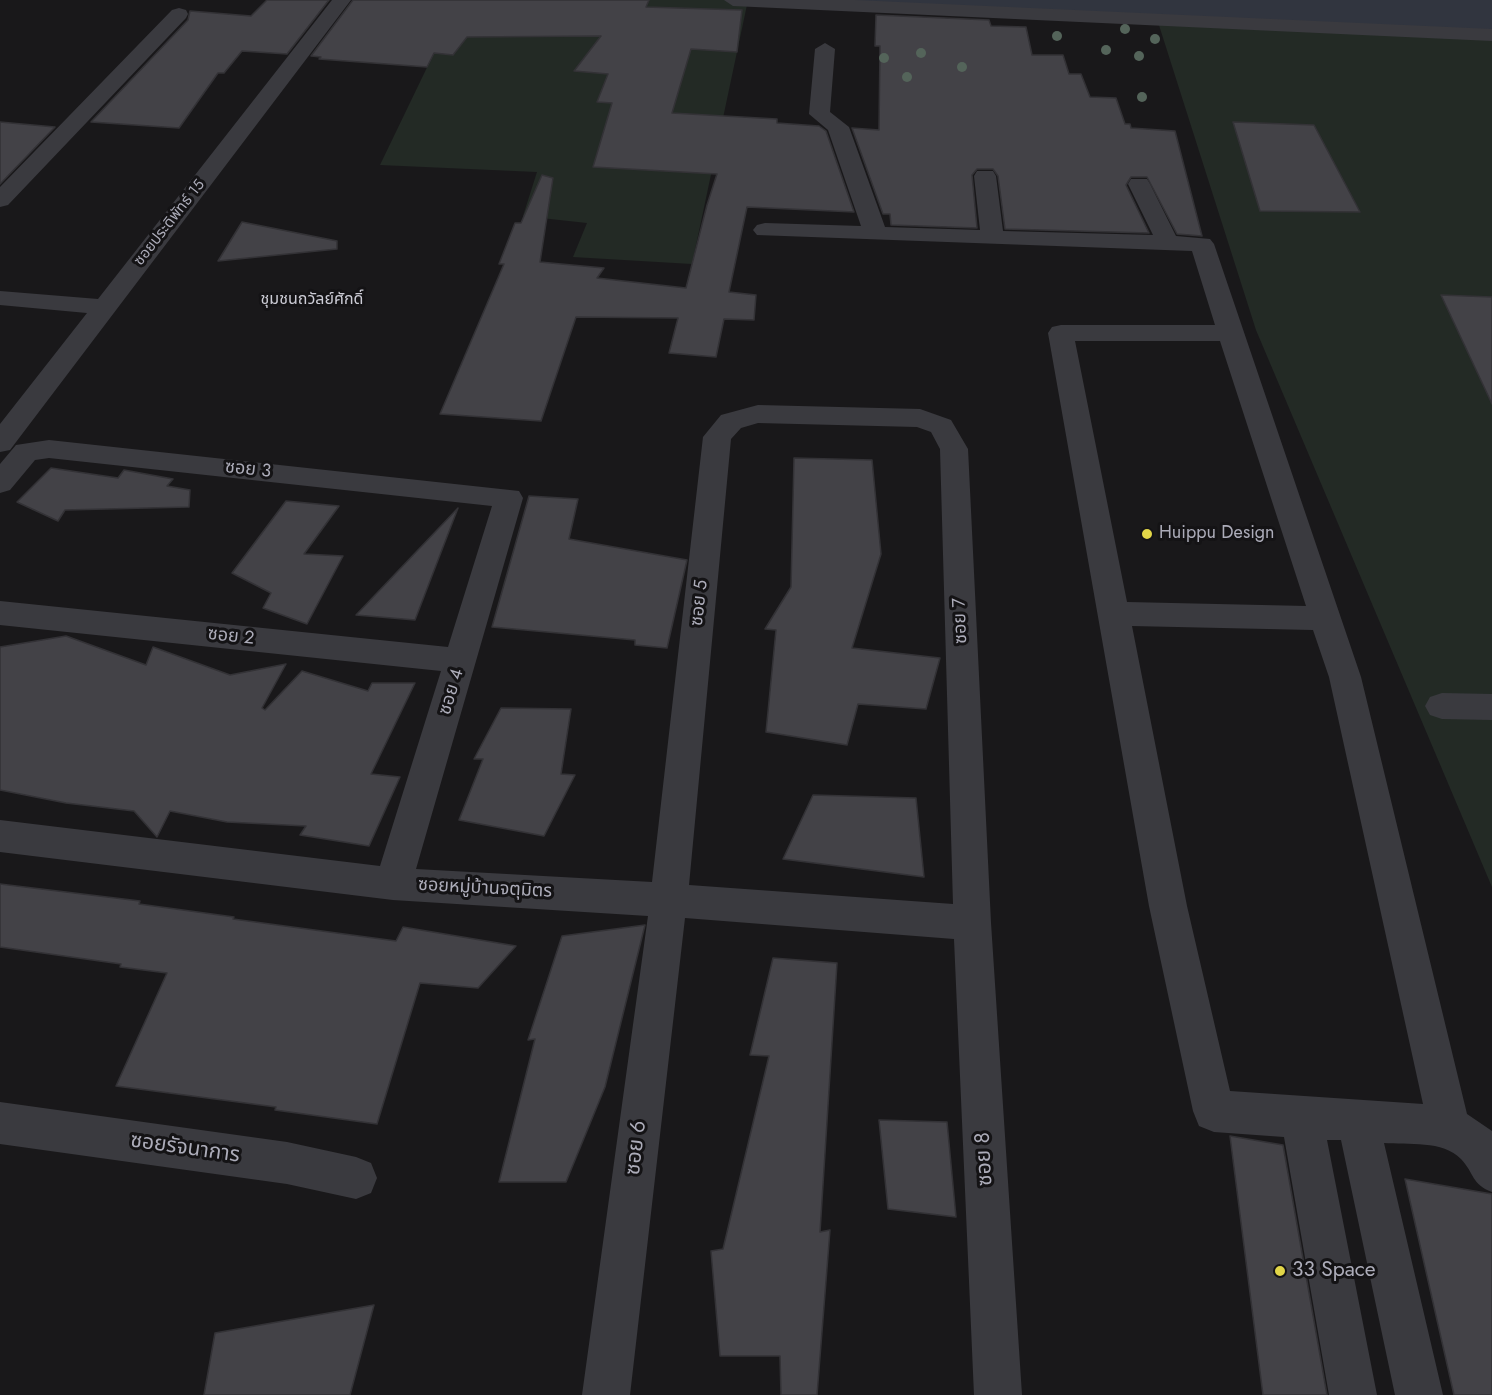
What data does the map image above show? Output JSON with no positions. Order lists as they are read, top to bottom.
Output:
{
  "streets": {
    "street": [
      "ซอยประดิพัทธ์ 15",
      "ซอย 3",
      "ซอย 5",
      "ซอย 7",
      "ซอย 2",
      "ซอย 4",
      "ซอยหมู่บ้านจตุมิตร",
      "ซอย 6",
      "ซอยรัจนาการ",
      "ซอย 8"
    ]
  },
  "crossings": [
    ["ซอย 3", "ซอย 4"],
    ["ซอย 5", "ซอย 7"],
    ["ซอย 5", "ซอยหมู่บ้านจตุมิตร"],
    ["ซอย 5", "ซอย 6"],
    ["ซอย 7", "ซอยหมู่บ้านจตุมิตร"],
    ["ซอย 7", "ซอย 8"],
    ["ซอย 2", "ซอย 4"],
    ["ซอย 4", "ซอยหมู่บ้านจตุมิตร"],
    ["ซอยหมู่บ้านจตุมิตร", "ซอย 6"],
    ["ซอยหมู่บ้านจตุมิตร", "ซอย 8"]
  ],
  "districts": ["ชุมชนถวัลย์ศักดิ์"],
  "places": ["Huippu Design", "33 Space"]
}
